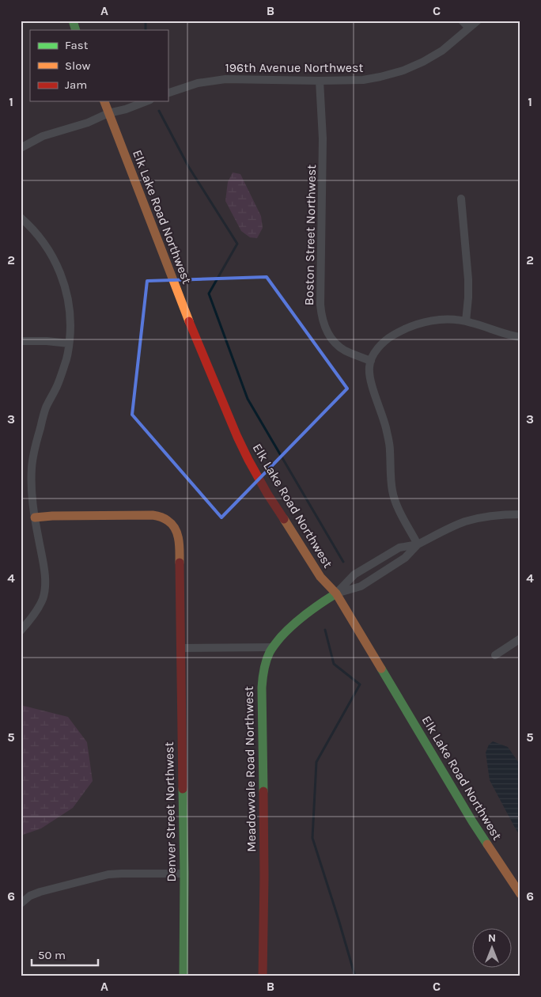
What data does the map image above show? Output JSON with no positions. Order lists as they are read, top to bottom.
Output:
{
  "streets": {
    "street": [
      "196th Avenue Northwest",
      "Elk Lake Road Northwest",
      "Boston Street Northwest",
      "Meadowvale Road Northwest",
      "Denver Street Northwest"
    ]
  },
  "crossings": [
    ["196th Avenue Northwest", "Boston Street Northwest"],
    ["Elk Lake Road Northwest", "Meadowvale Road Northwest"]
  ],
  "legend": ["Fast", "Slow", "Jam"],
  "scale_bar": "50 m",
  "north": "top",
  "grid": {
    "columns": ["A", "B", "C"],
    "rows": [
      "1",
      "2",
      "3",
      "4",
      "5",
      "6"
    ]
  }
}
